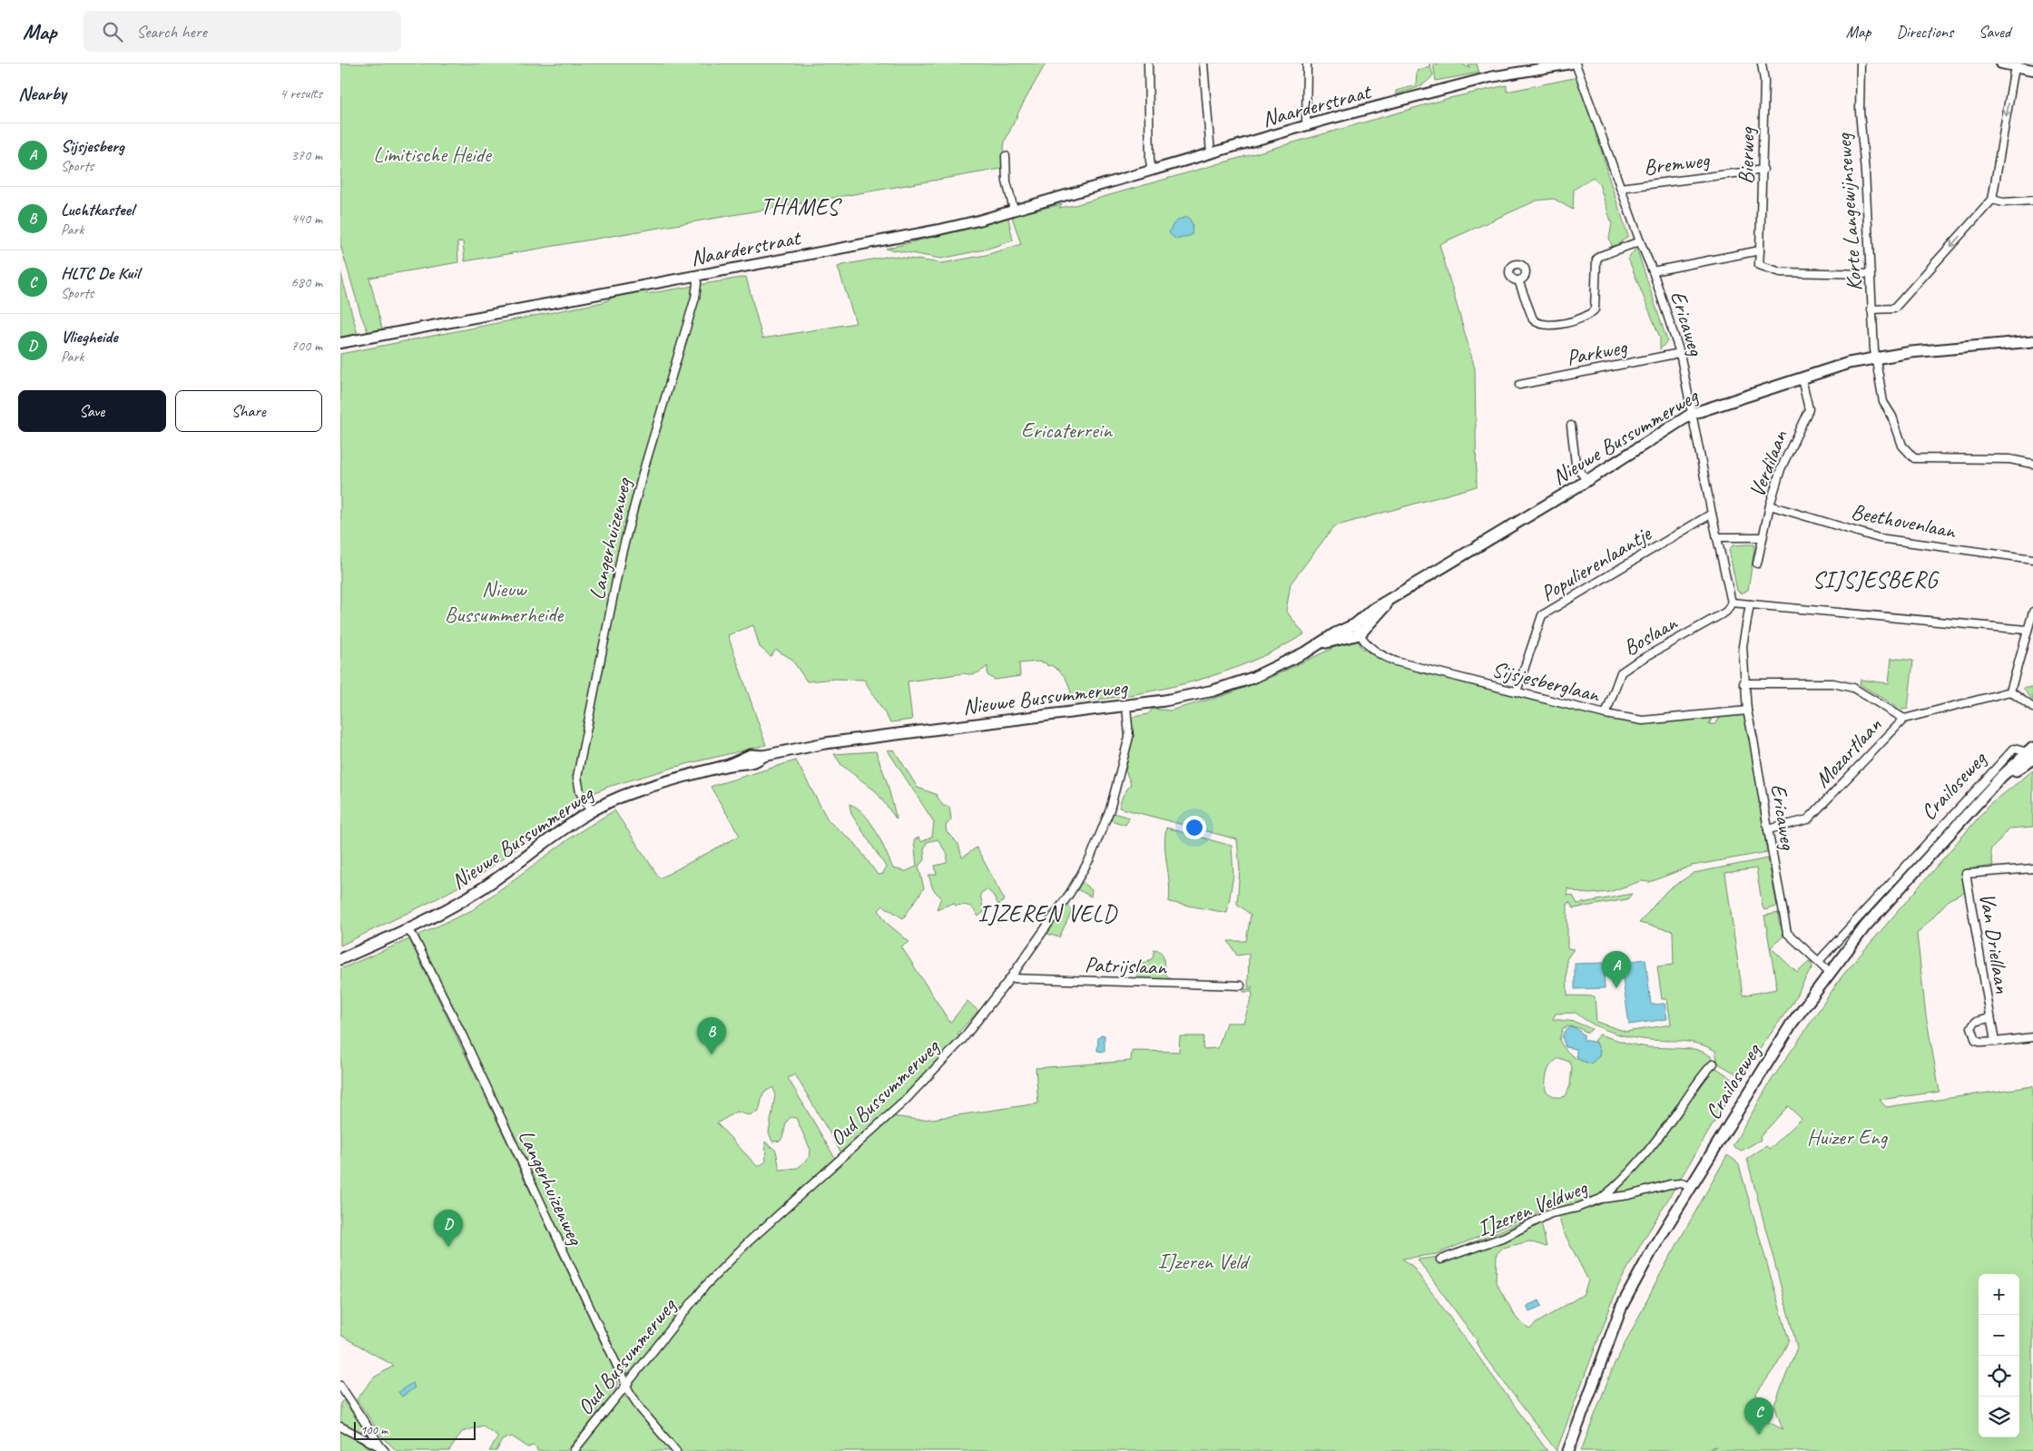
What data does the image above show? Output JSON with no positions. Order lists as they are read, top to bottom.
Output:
{
  "streets": {
    "main road": ["Nieuwe Bussummerweg", "Crailoseweg"],
    "street": [
      "Naarderstraat",
      "Bierweg",
      "Bremweg",
      "Korte Langewijnseweg",
      "Ericaweg",
      "Parkweg",
      "Verdilaan",
      "Beethovenlaan",
      "Langerhuizenweg",
      "Populierenlaantje",
      "Boslaan",
      "Sijsjesberglaan",
      "Mozartlaan",
      "Van Driellaan",
      "Patrijslaan",
      "Oud Bussummerweg",
      "IJzeren Veldweg"
    ]
  },
  "crossings": [
    ["Naarderstraat", "Langerhuizenweg"],
    ["Bierweg", "Bremweg"],
    ["Bremweg", "Ericaweg"],
    ["Korte Langewijnseweg", "Nieuwe Bussummerweg"],
    ["Ericaweg", "Parkweg"],
    ["Ericaweg", "Nieuwe Bussummerweg"],
    ["Ericaweg", "Populierenlaantje"],
    ["Ericaweg", "Boslaan"],
    ["Ericaweg", "Sijsjesberglaan"],
    ["Ericaweg", "Mozartlaan"],
    ["Ericaweg", "Crailoseweg"],
    ["Nieuwe Bussummerweg", "Verdilaan"],
    ["Nieuwe Bussummerweg", "Langerhuizenweg"],
    ["Nieuwe Bussummerweg", "Sijsjesberglaan"],
    ["Nieuwe Bussummerweg", "Oud Bussummerweg"],
    ["Verdilaan", "Beethovenlaan"],
    ["Langerhuizenweg", "Oud Bussummerweg"],
    ["Populierenlaantje", "Sijsjesberglaan"],
    ["Boslaan", "Sijsjesberglaan"],
    ["Crailoseweg", "IJzeren Veldweg"],
    ["Patrijslaan", "Oud Bussummerweg"]
  ],
  "districts": ["THAMES", "SIJSJESBERG", "IJZEREN VELD"],
  "parks": [
    "Limitische Heide",
    "Ericaterrein",
    "Nieuw Bussummerheide",
    "Huizer Eng",
    "IJzeren Veld"
  ],
  "scale_bar": "100 m",
  "page": {
    "header": "Map",
    "search": "Search here",
    "nav": ["Map", "Directions", "Saved"],
    "heading": ["Nearby", "4 results"],
    "list": [
      {
        "mark": "A",
        "name": "Sijsjesberg",
        "note": "Sports",
        "value": "370 m"
      },
      {
        "mark": "B",
        "name": "Luchtkasteel",
        "note": "Park",
        "value": "440 m"
      },
      {
        "mark": "C",
        "name": "HLTC De Kuil",
        "note": "Sports",
        "value": "680 m"
      },
      {
        "mark": "D",
        "name": "Vliegheide",
        "note": "Park",
        "value": "700 m"
      }
    ],
    "buttons": ["Save", "Share"],
    "pins": [
      "A",
      "B",
      "D",
      "C"
    ],
    "map_buttons": ["+", "−"],
    "scale": "100 m"
  }
}
